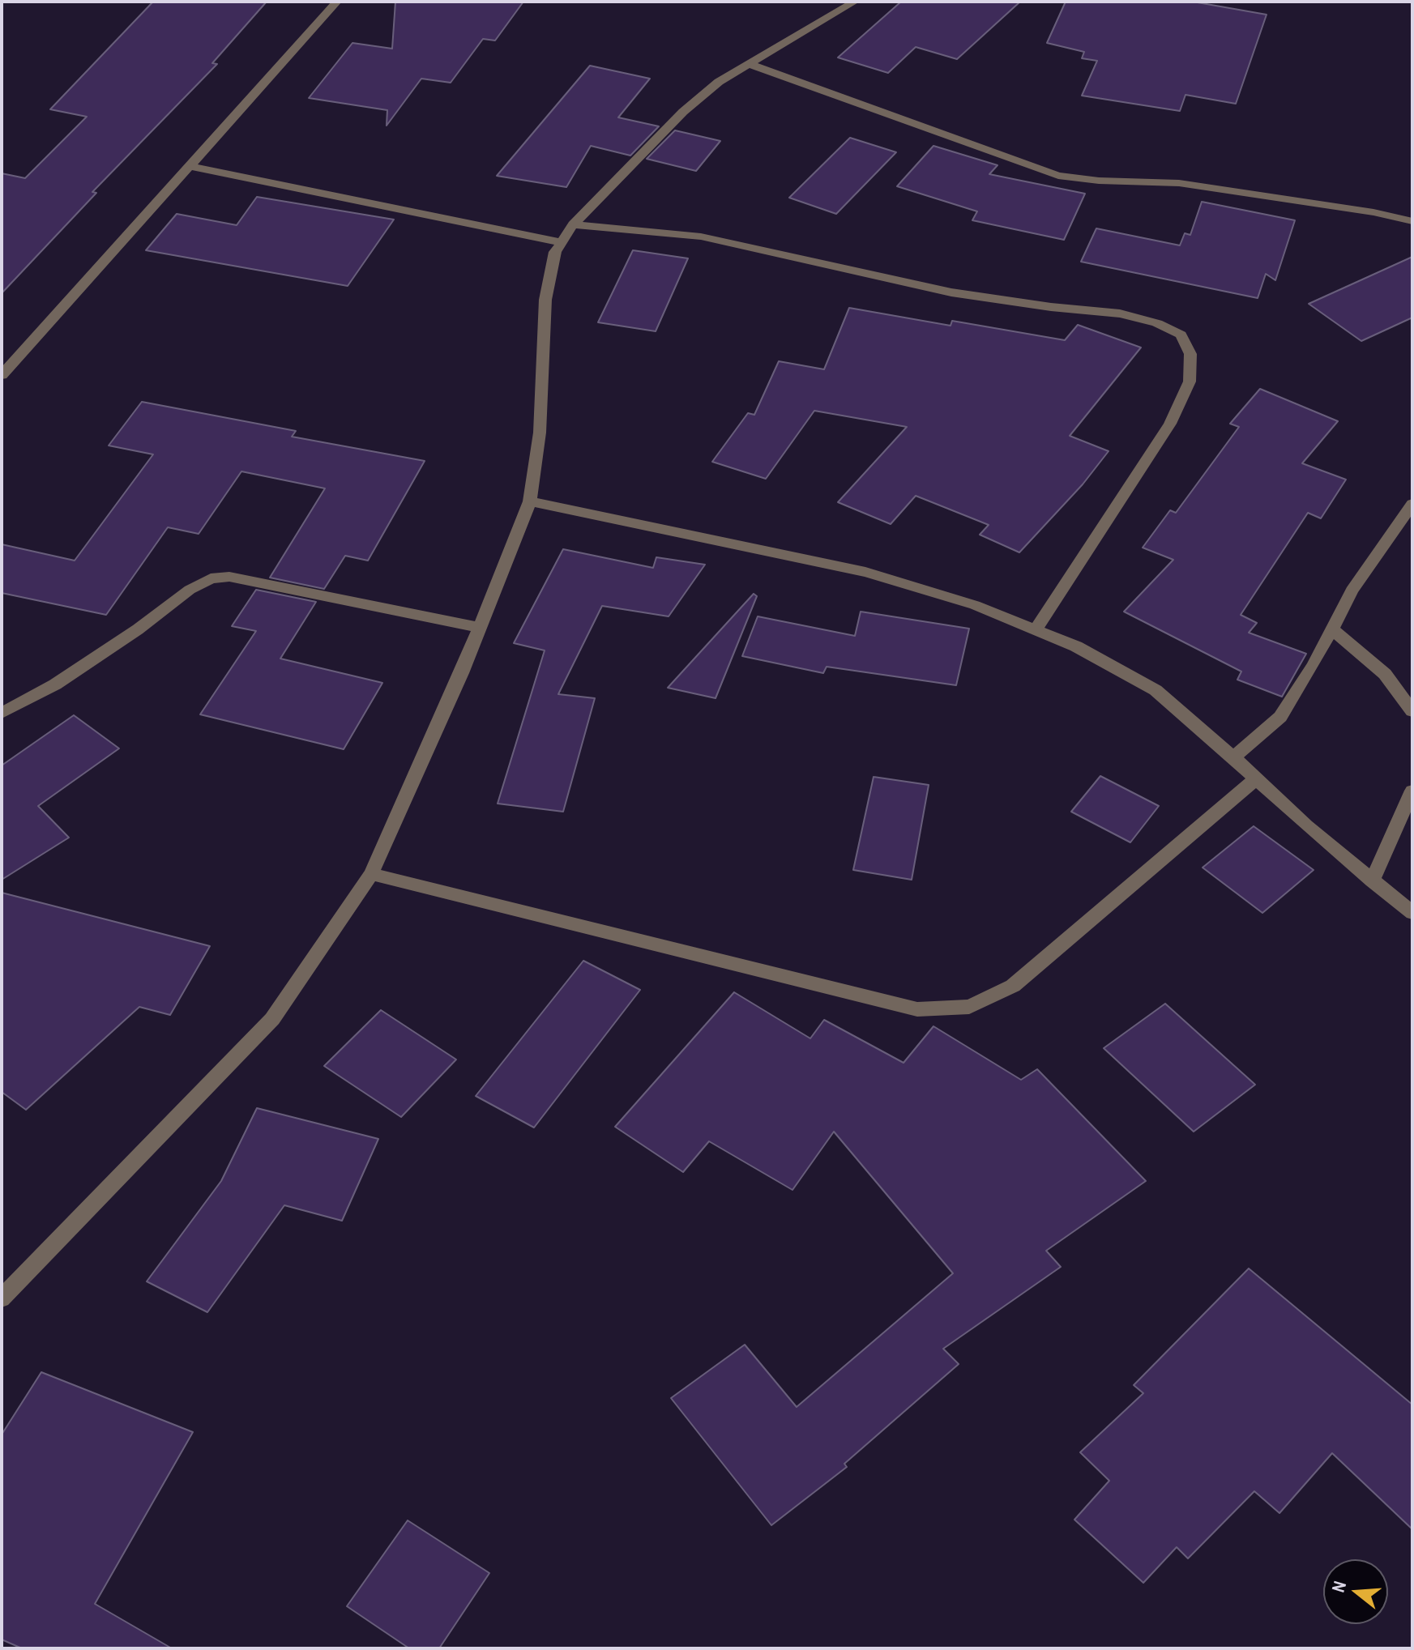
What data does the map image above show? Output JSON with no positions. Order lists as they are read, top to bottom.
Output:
{
  "north": "left"
}
